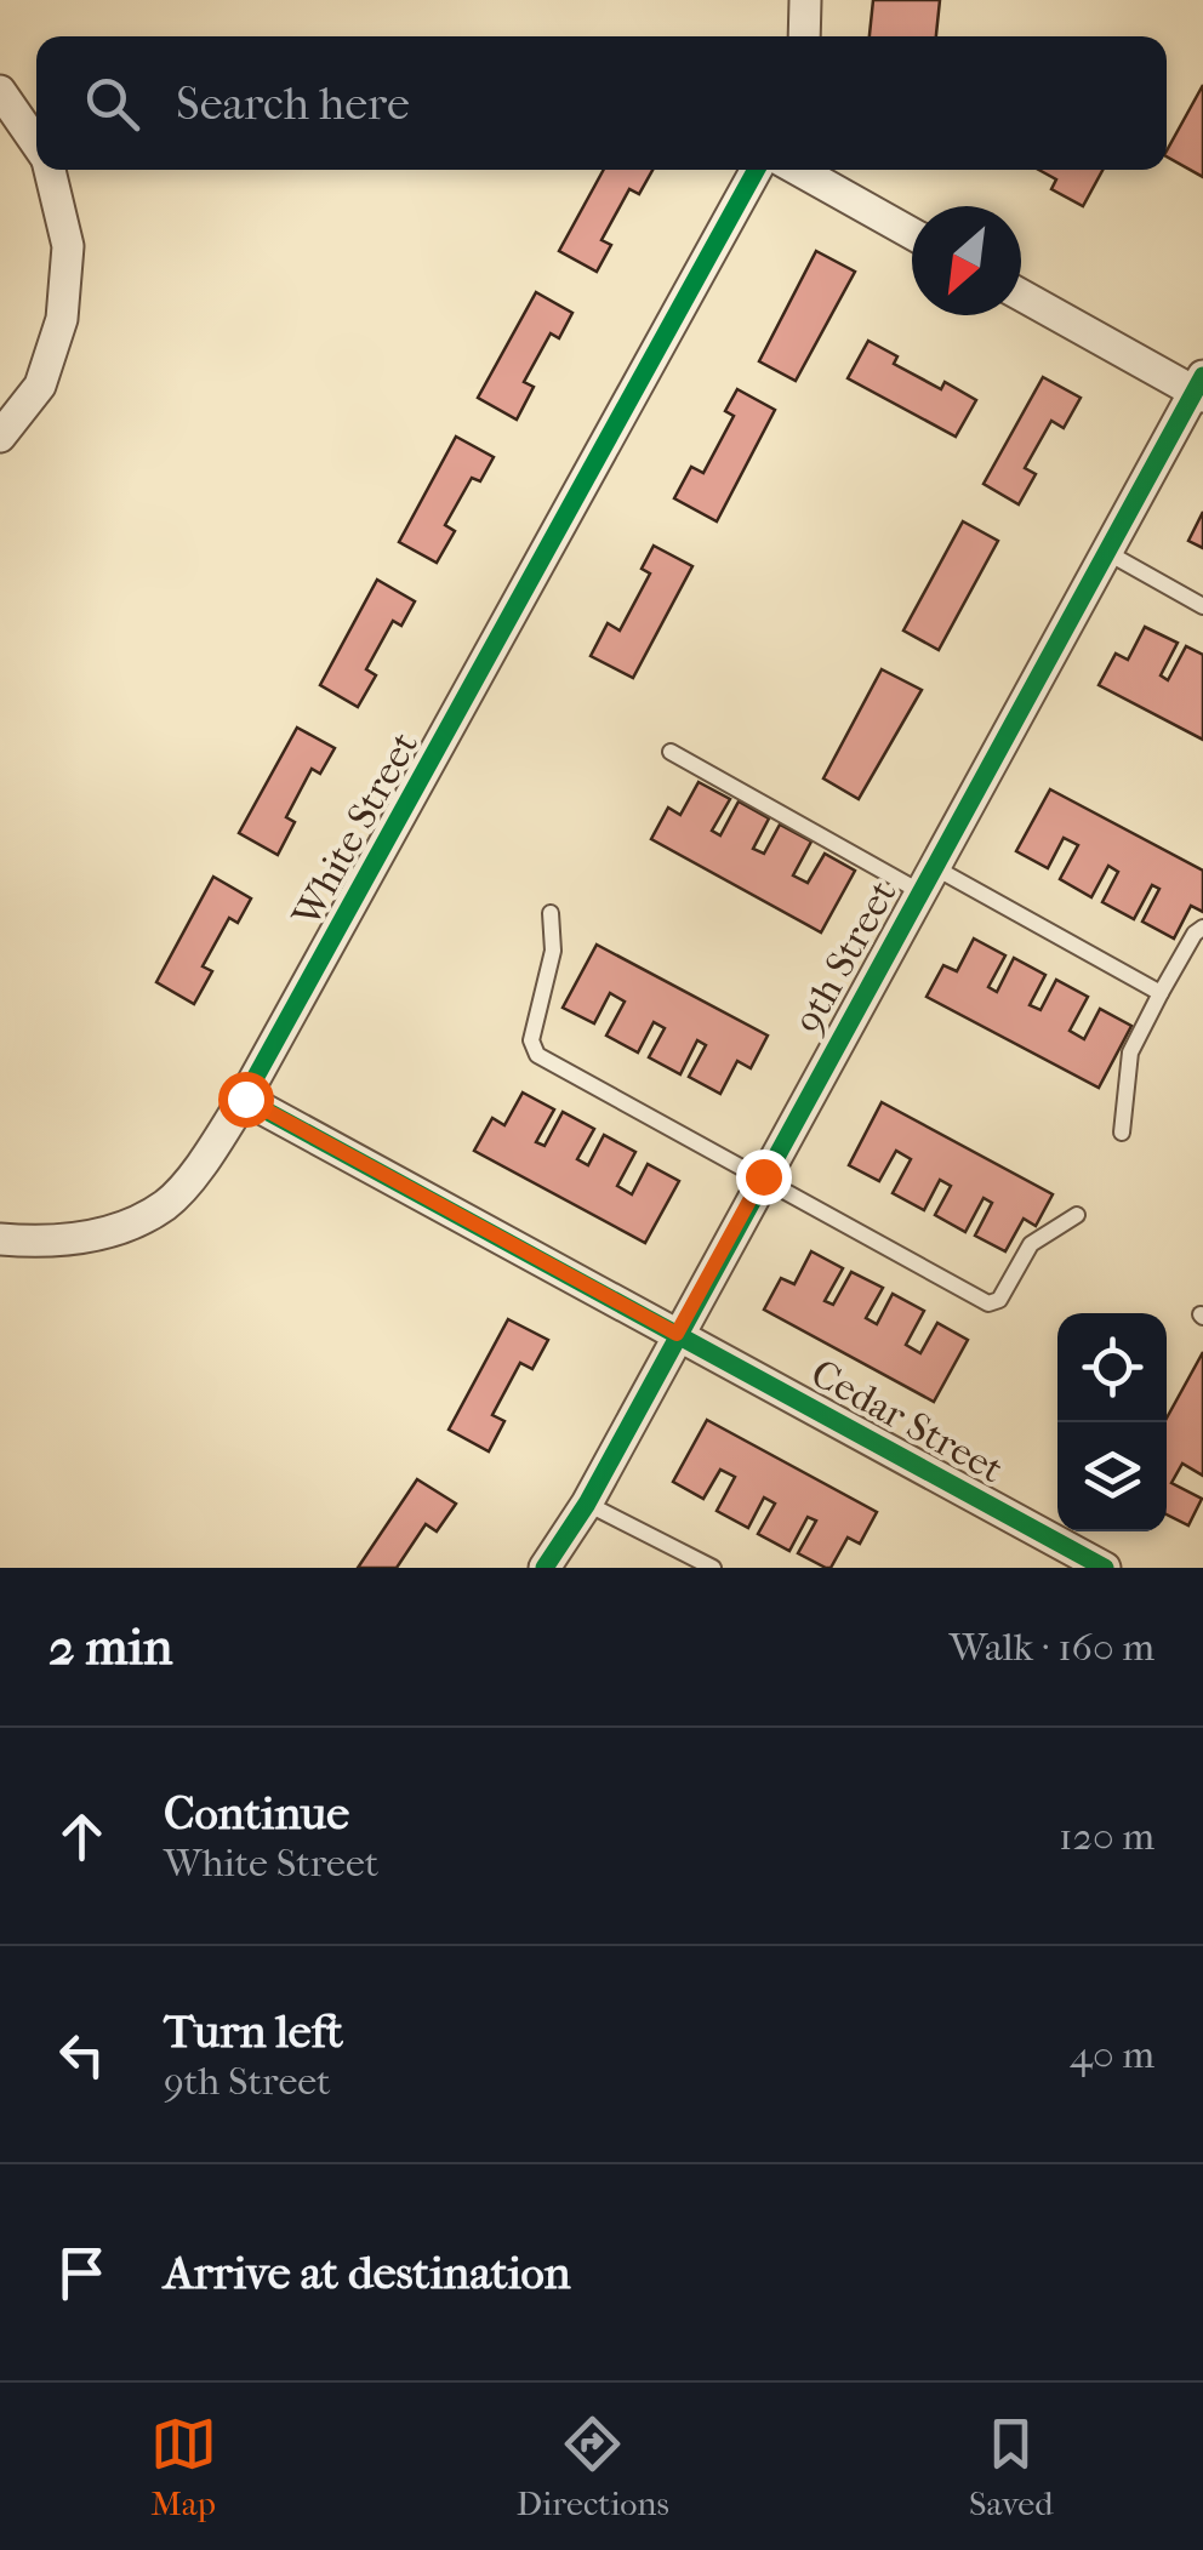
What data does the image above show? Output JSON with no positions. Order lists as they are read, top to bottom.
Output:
{
  "streets": {
    "street": ["White Street", "9th Street", "Cedar Street"]
  },
  "crossings": [
    ["9th Street", "Cedar Street"]
  ],
  "north": "bottom left",
  "page": {
    "search": "Search here",
    "heading": ["2 min", "Walk · 160 m"],
    "list": [
      ["Continue", "White Street", "120 m"],
      ["Turn left", "9th Street", "40 m"],
      "Arrive at destination"
    ],
    "nav": ["Map", "Directions", "Saved"]
  }
}
